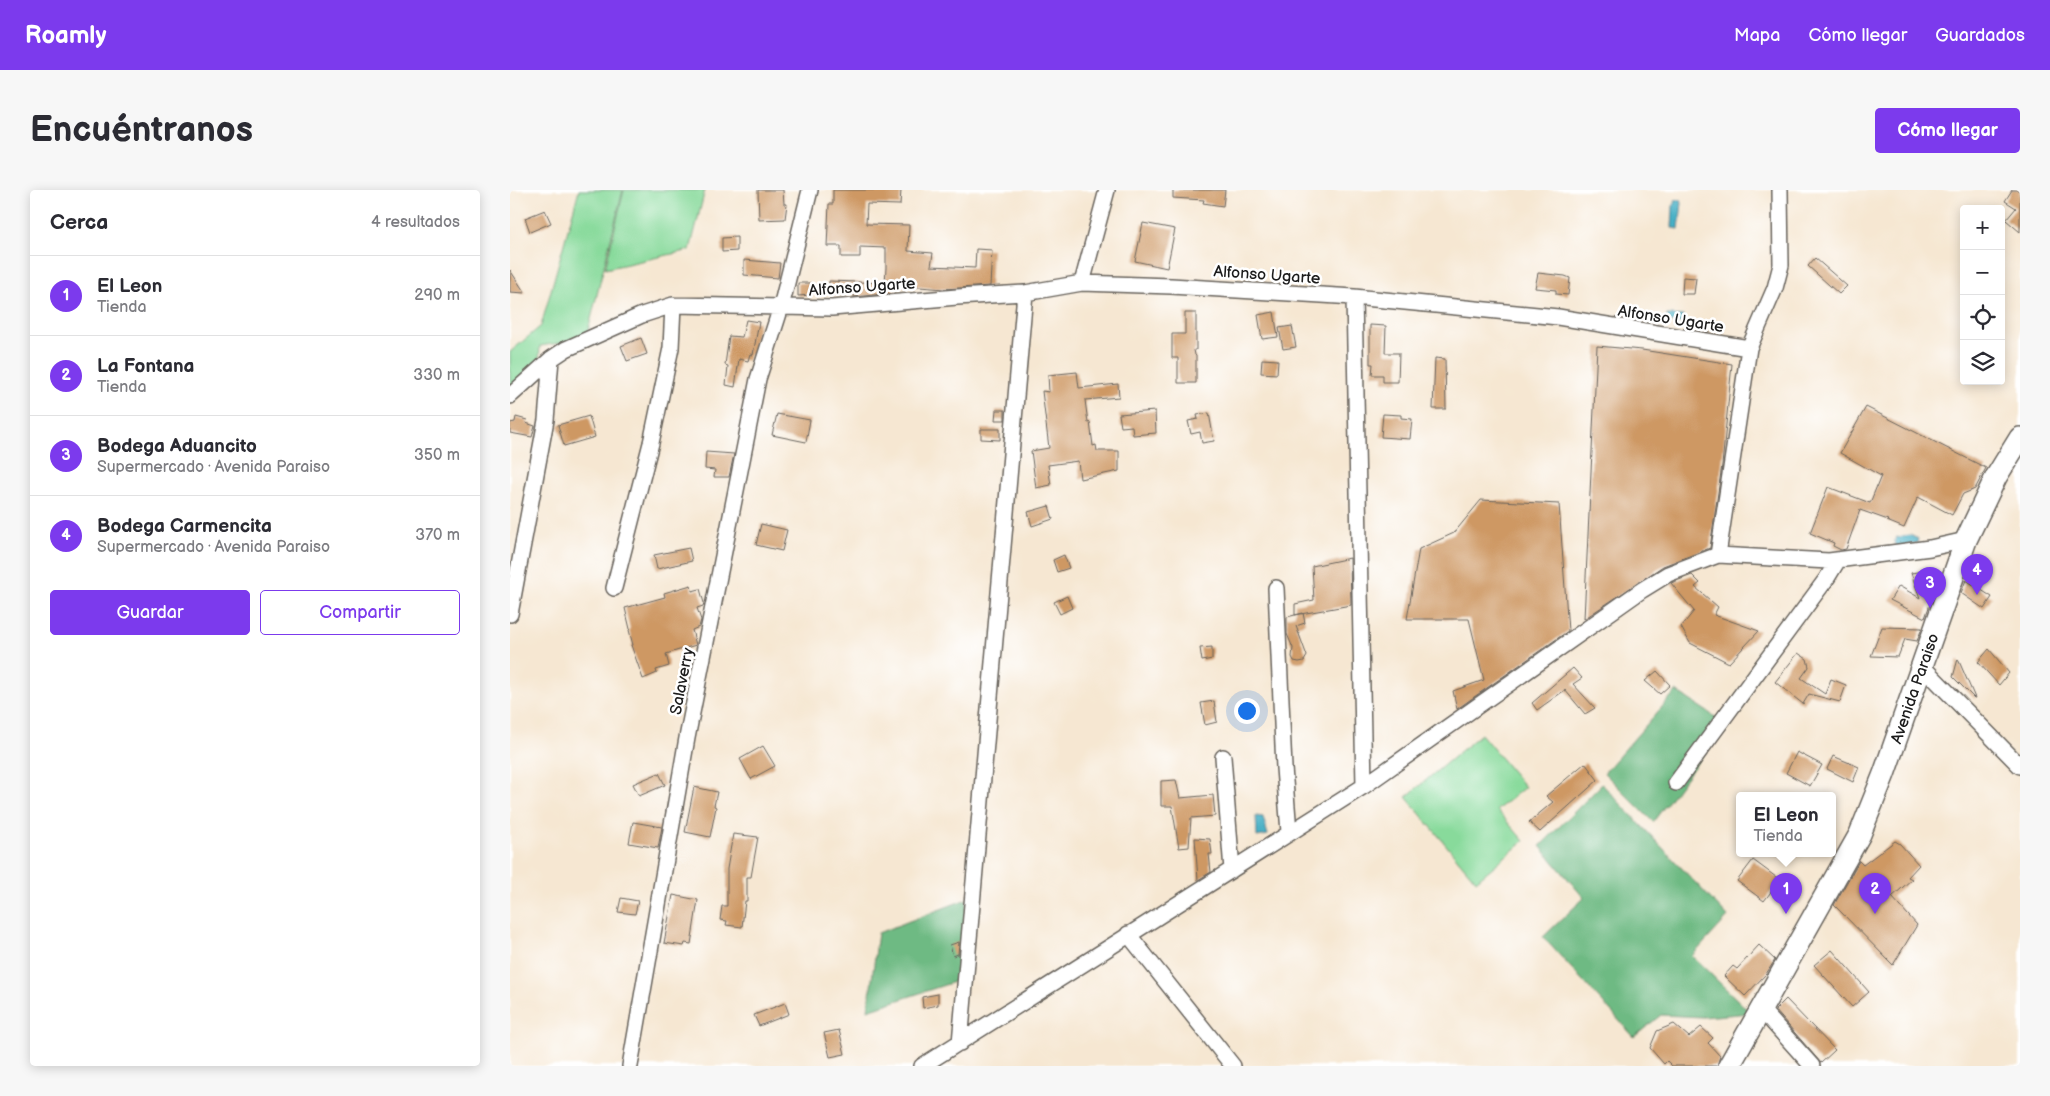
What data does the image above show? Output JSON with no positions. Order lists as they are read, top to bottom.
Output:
{
  "streets": {
    "main road": ["Avenida Paraiso"],
    "street": ["Alfonso Ugarte", "Salaverry"]
  },
  "crossings": [
    ["Alfonso Ugarte", "Salaverry"]
  ],
  "page": {
    "header": "Roamly",
    "nav": ["Mapa", "Cómo llegar", "Guardados"],
    "buttons": [
      "Cómo llegar",
      ["Guardar", "Compartir"]
    ],
    "title": "Encuéntranos",
    "heading": ["Cerca", "4 resultados"],
    "map_buttons": ["+", "−"],
    "list": [
      {
        "mark": "1",
        "name": "El Leon",
        "note": "Tienda",
        "value": "290 m"
      },
      {
        "mark": "2",
        "name": "La Fontana",
        "note": "Tienda",
        "value": "330 m"
      },
      {
        "mark": "3",
        "name": "Bodega Aduancito",
        "note": "Supermercado · Avenida Paraiso",
        "value": "350 m"
      },
      {
        "mark": "4",
        "name": "Bodega Carmencita",
        "note": "Supermercado · Avenida Paraiso",
        "value": "370 m"
      }
    ],
    "pins": [
      "4",
      "3",
      "1",
      "2"
    ],
    "popup": ["El Leon", "Tienda"]
  }
}
